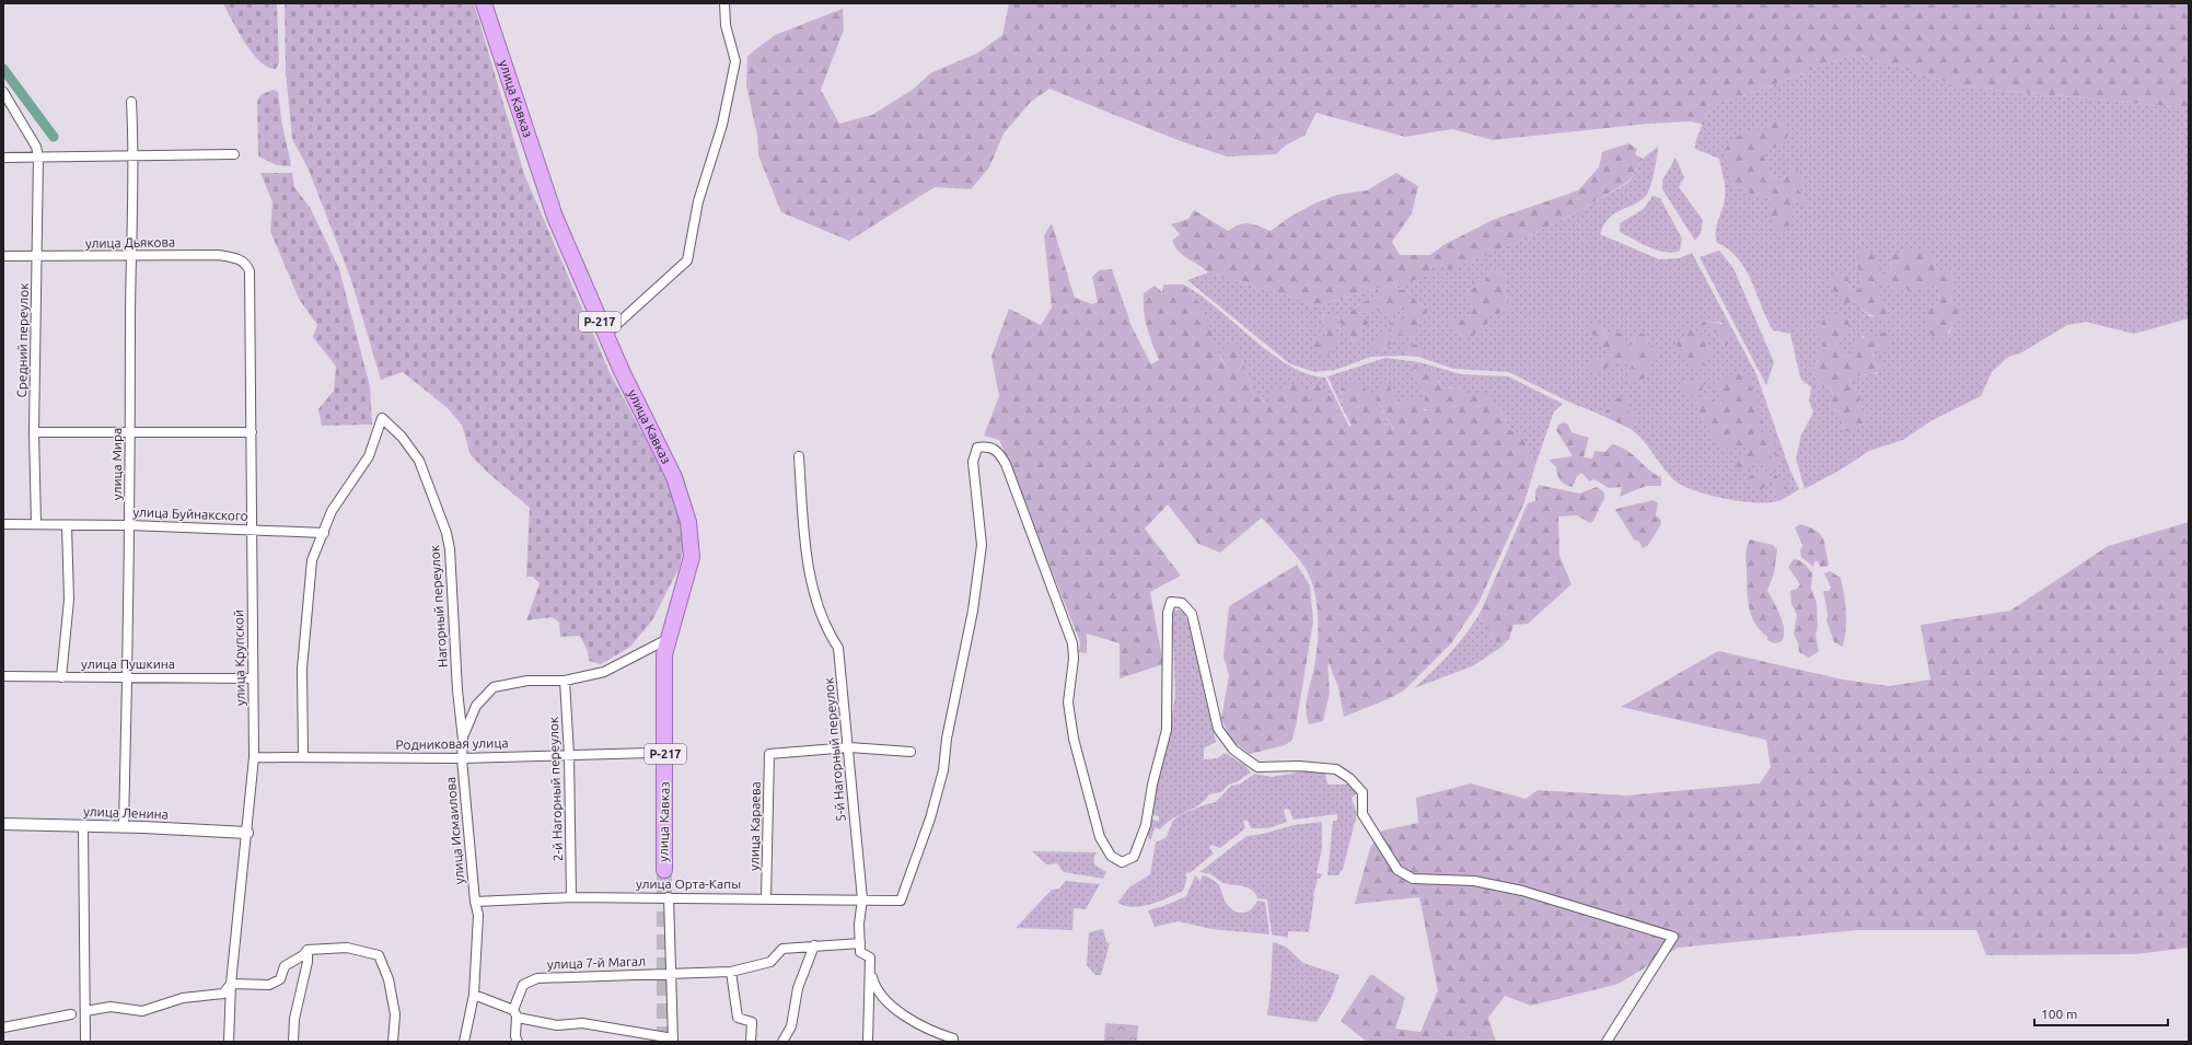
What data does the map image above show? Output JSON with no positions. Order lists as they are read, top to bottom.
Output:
{
  "streets": {
    "highway": ["улица Кавказ", "Р-217"],
    "street": [
      "улица Дьякова",
      "Средний переулок",
      "улица Мира",
      "улица Буйнакского",
      "Нагорный переулок",
      "улица Крупской",
      "улица Пушкина",
      "Родниковая улица",
      "5-й Нагорный переулок",
      "2-й Нагорный переулок",
      "улица Ленина",
      "улица Караева",
      "улица Исмаилова",
      "улица Орта-Капы",
      "улица 7-й Магал"
    ]
  },
  "crossings": [
    ["улица Дьякова", "Средний переулок"],
    ["улица Дьякова", "улица Мира"],
    ["улица Дьякова", "улица Крупской"],
    ["Средний переулок", "улица Буйнакского"],
    ["улица Мира", "улица Буйнакского"],
    ["улица Мира", "улица Пушкина"],
    ["улица Мира", "улица Ленина"],
    ["улица Буйнакского", "Нагорный переулок"],
    ["улица Буйнакского", "улица Крупской"],
    ["Нагорный переулок", "Родниковая улица"],
    ["Нагорный переулок", "улица Исмаилова"],
    ["улица Крупской", "улица Пушкина"],
    ["улица Крупской", "Родниковая улица"],
    ["улица Крупской", "улица Ленина"],
    ["Родниковая улица", "2-й Нагорный переулок"],
    ["Родниковая улица", "улица Исмаилова"],
    ["5-й Нагорный переулок", "улица Караева"],
    ["5-й Нагорный переулок", "улица Орта-Капы"],
    ["5-й Нагорный переулок", "улица 7-й Магал"],
    ["2-й Нагорный переулок", "улица Орта-Капы"],
    ["улица Караева", "улица Орта-Капы"],
    ["улица Исмаилова", "улица Орта-Капы"]
  ],
  "scale_bar": "100 m"
}
